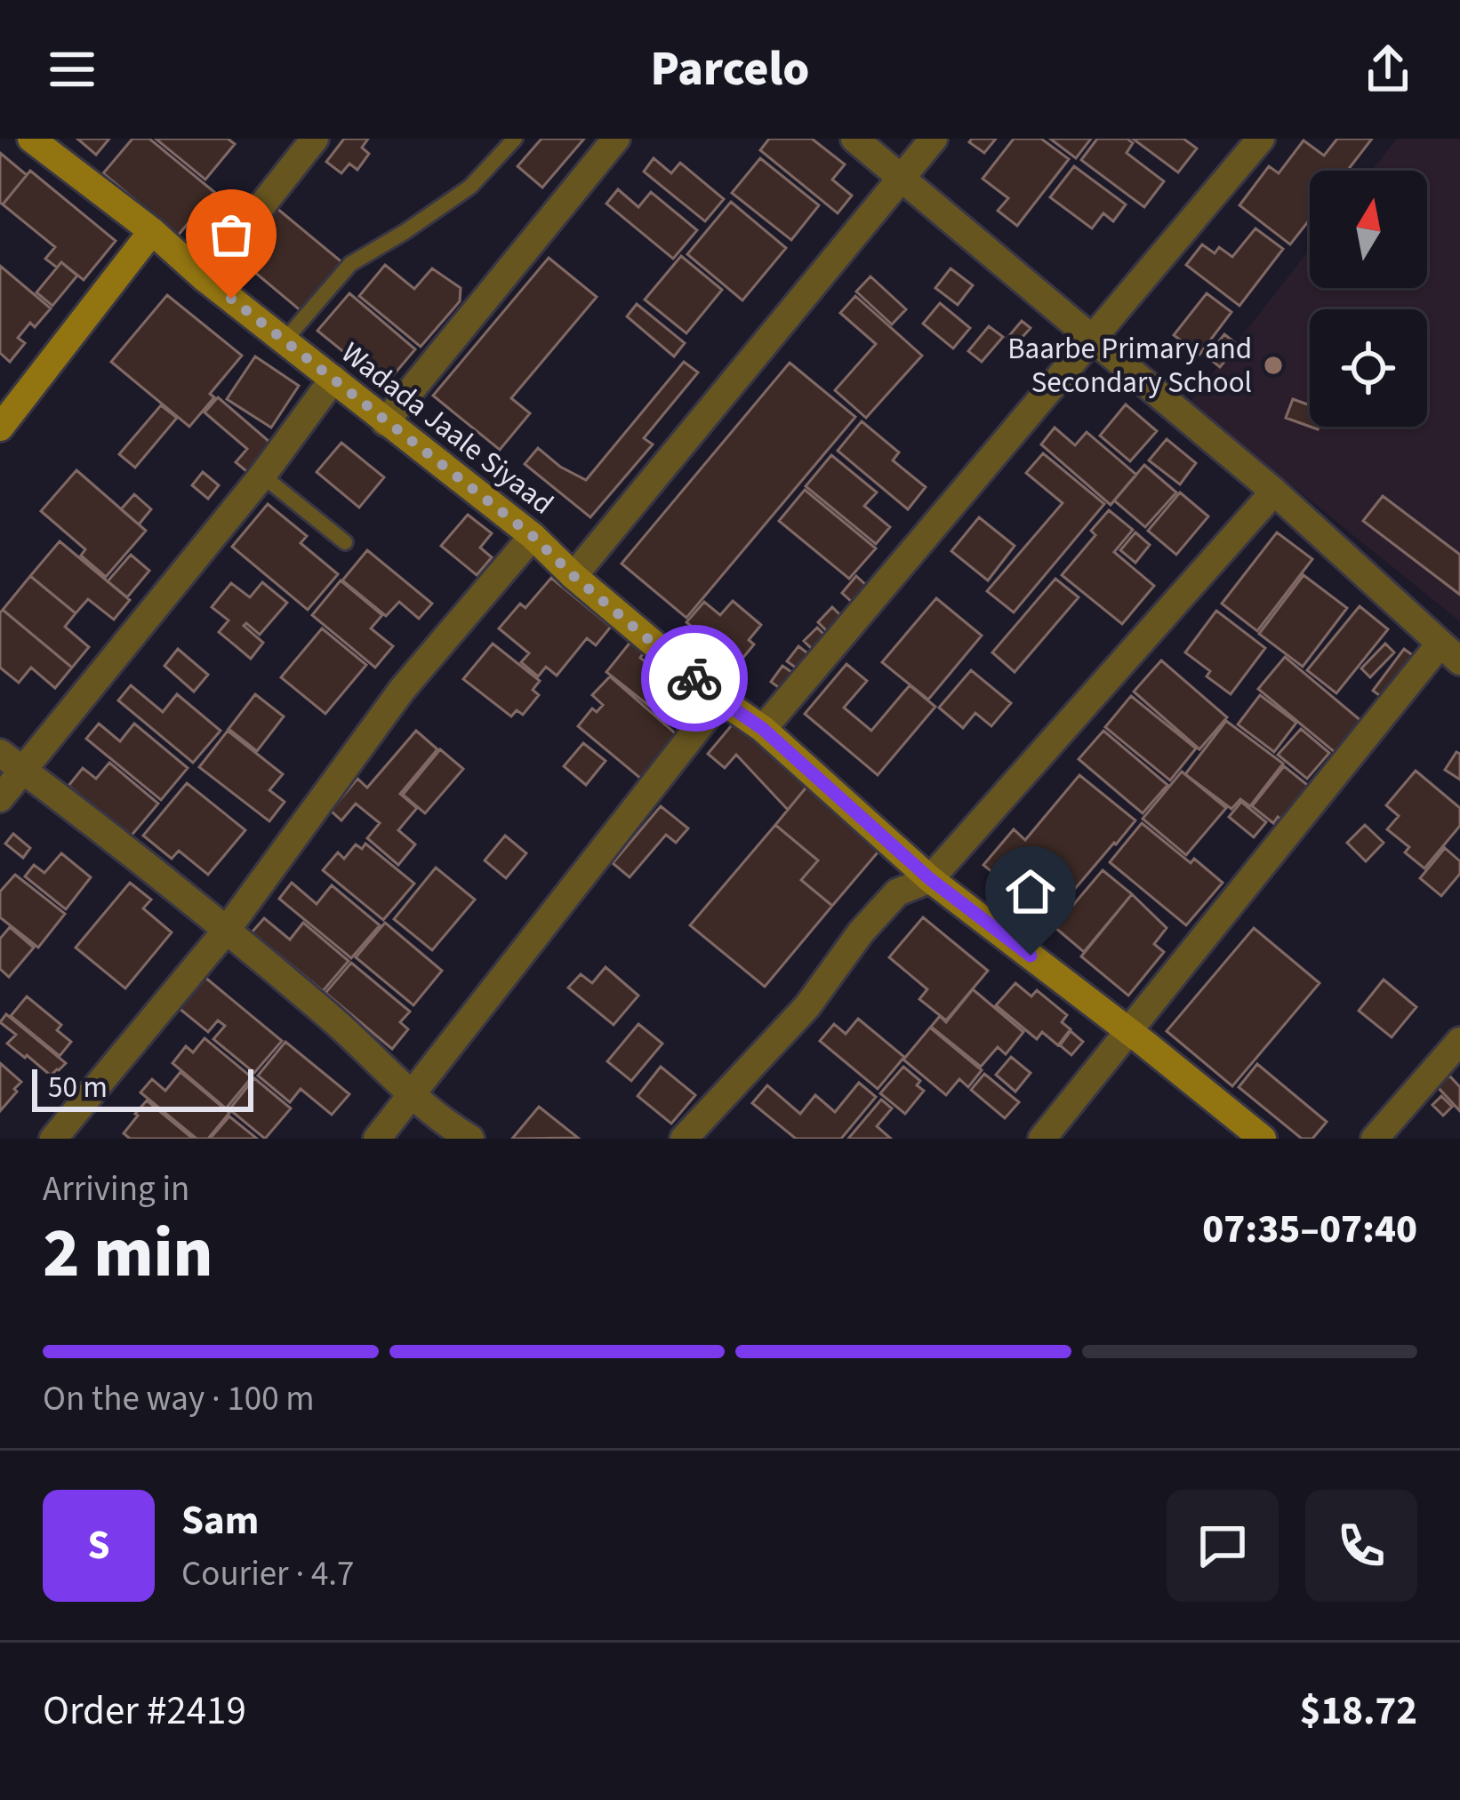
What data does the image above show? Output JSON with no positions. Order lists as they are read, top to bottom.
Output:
{
  "streets": {
    "main road": ["Wadada Jaale Siyaad"]
  },
  "places": ["Baarbe Primary and Secondary School"],
  "scale_bar": "50 m",
  "north": "top",
  "page": {
    "header": "Parcelo",
    "scale": "50 m",
    "heading": ["2 min", "Arriving in", "07:35–07:40"],
    "panel": [
      "Sam",
      "Courier · 4.7",
      "Order #2419",
      "$18.72"
    ],
    "bar": "On the way · 100 m",
    "round": "S"
  }
}
